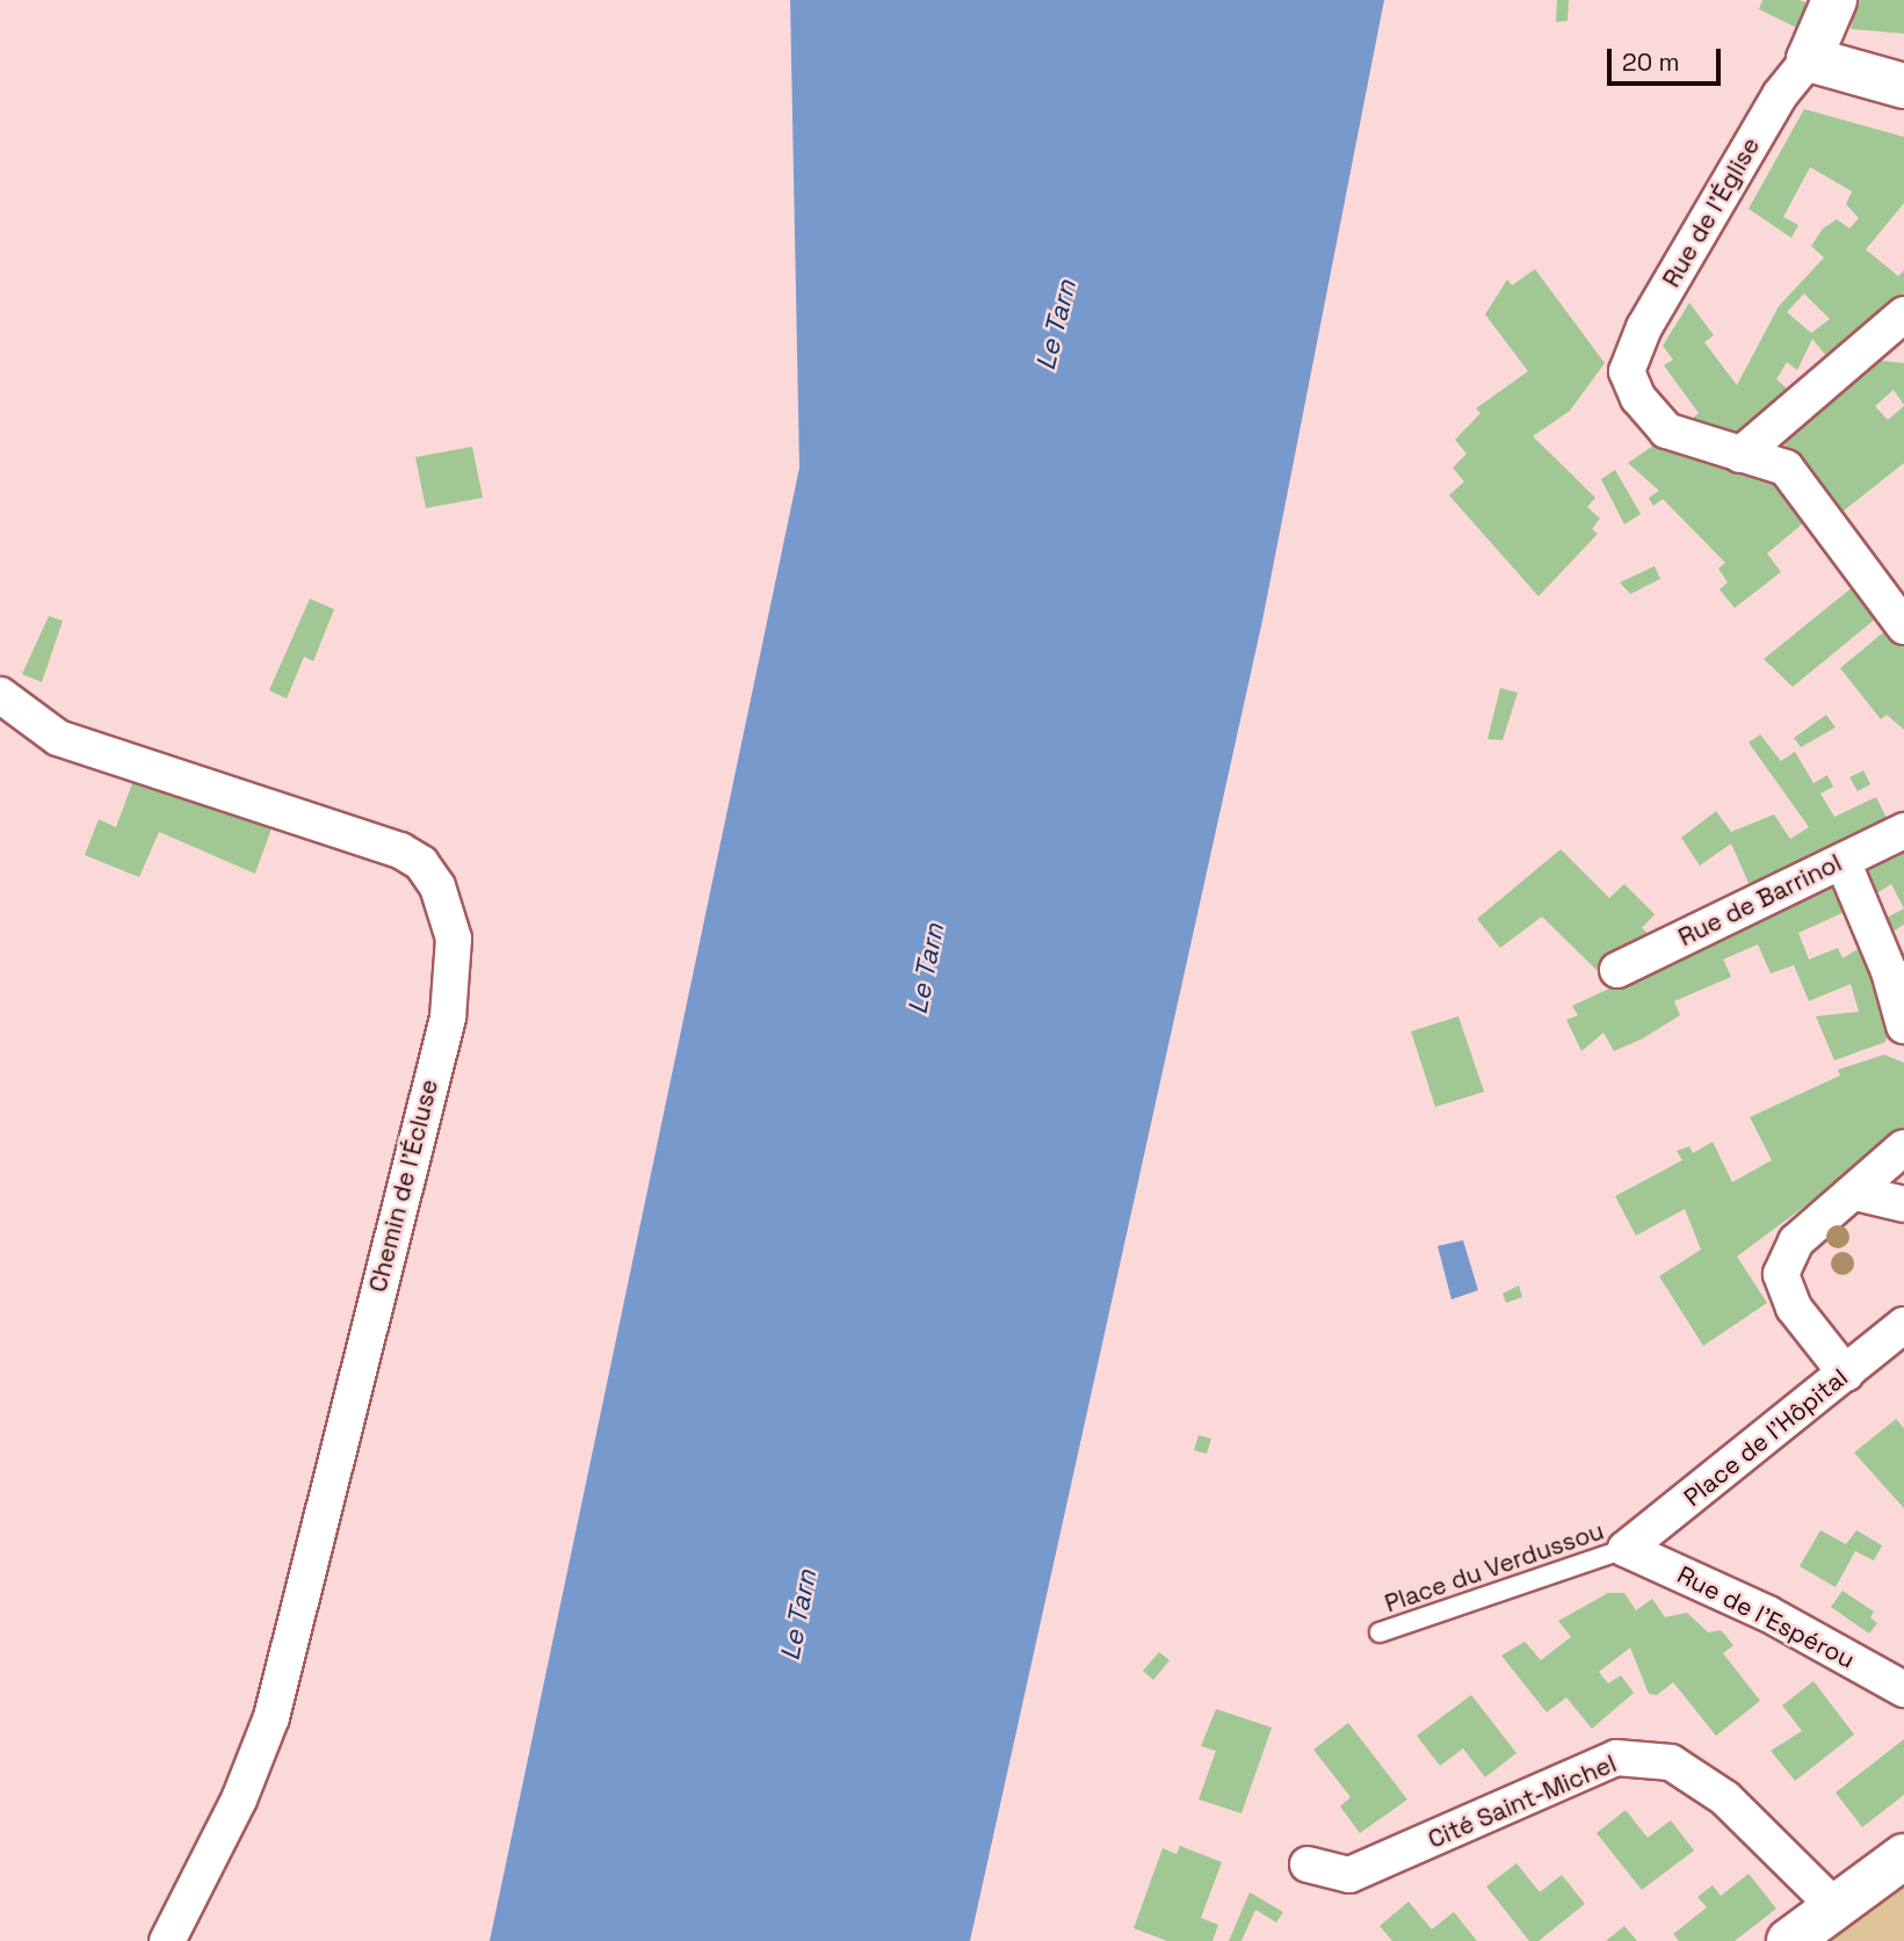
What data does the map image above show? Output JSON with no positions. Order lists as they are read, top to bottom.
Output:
{
  "streets": {
    "street": [
      "Rue de l'Église",
      "Rue de Barrinol",
      "Chemin de l'Écluse",
      "Place de l'Hôpital",
      "Rue de l'Espérou",
      "Cité Saint-Michel"
    ],
    "lane": ["Place du Verdussou"]
  },
  "crossings": [
    ["Place de l'Hôpital", "Place du Verdussou"],
    ["Place de l'Hôpital", "Rue de l'Espérou"],
    ["Place du Verdussou", "Rue de l'Espérou"]
  ],
  "water": ["Le Tarn"],
  "scale_bar": "20 m"
}
